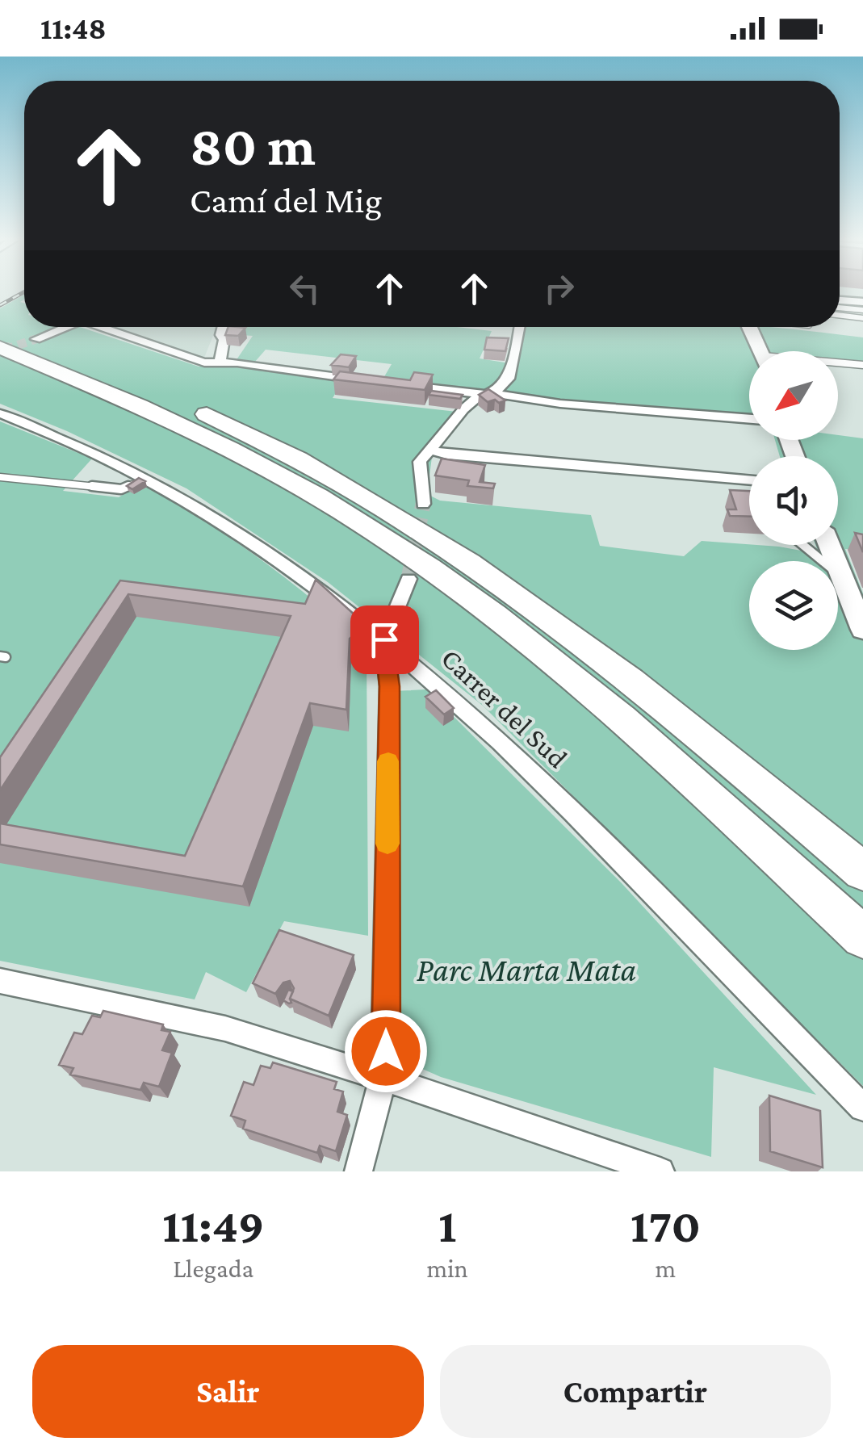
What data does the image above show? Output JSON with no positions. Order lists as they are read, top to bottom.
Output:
{
  "streets": {
    "street": ["Carrer del Sud"]
  },
  "parks": ["Parc Marta Mata"],
  "north": "bottom left",
  "page": {
    "status": "11:48",
    "turn": ["80 m", "Camí del Mig"],
    "eta": [
      "11:49",
      "Llegada",
      "1",
      "min",
      "170",
      "m"
    ],
    "buttons": ["Salir", "Compartir"]
  }
}
